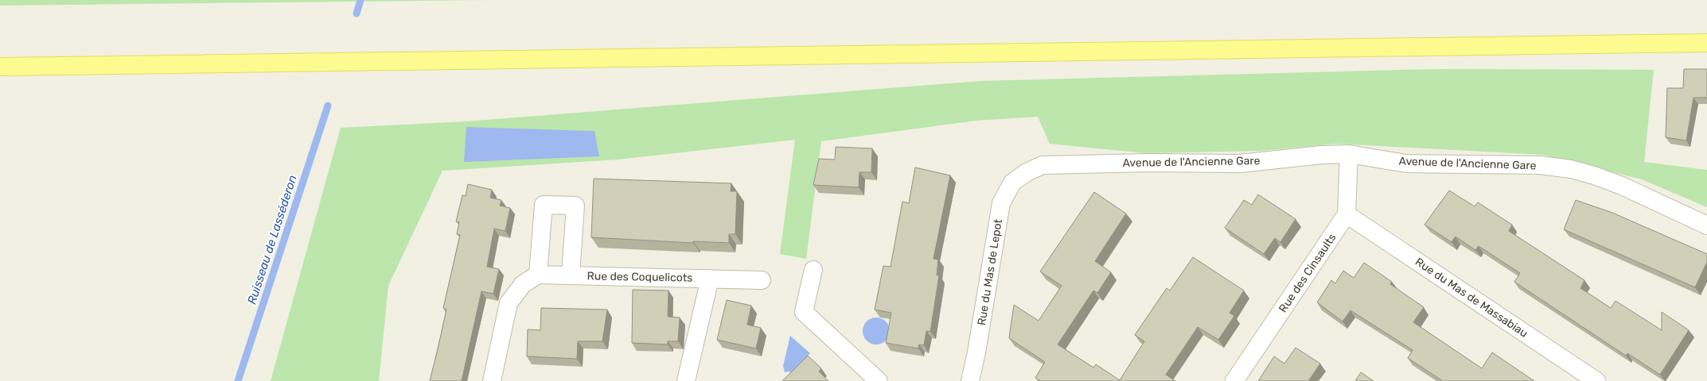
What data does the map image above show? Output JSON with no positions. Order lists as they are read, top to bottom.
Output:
{
  "streets": {
    "street": [
      "Avenue de l'Ancienne Gare",
      "Rue du Mas de Lepot",
      "Rue des Cinsaults",
      "Rue des Coquelicots",
      "Rue du Mas de Massabiau"
    ]
  },
  "crossings": [
    ["Avenue de l'Ancienne Gare", "Rue du Mas de Lepot"],
    ["Rue des Cinsaults", "Rue du Mas de Massabiau"]
  ],
  "water": ["Ruisseau de Lasséderon"]
}
